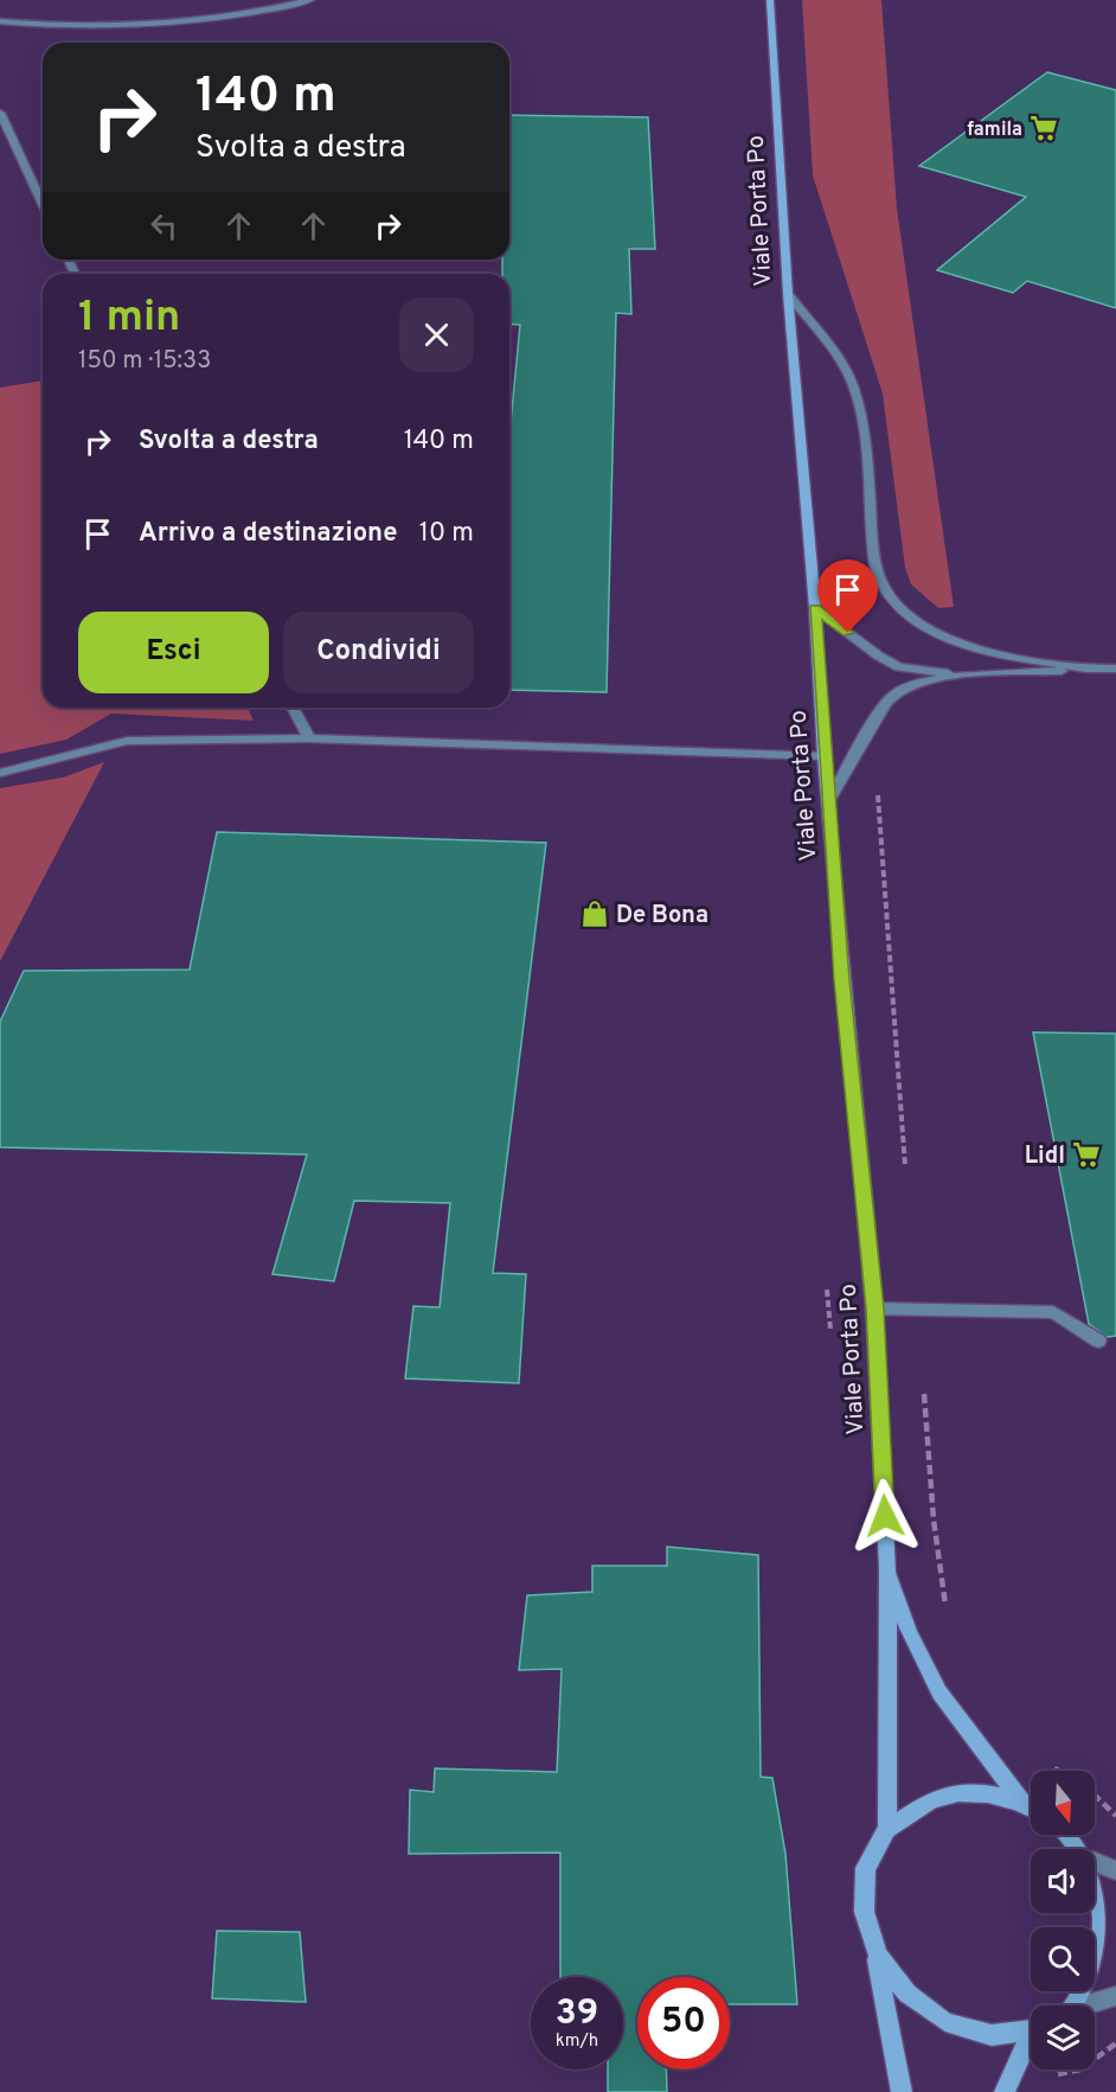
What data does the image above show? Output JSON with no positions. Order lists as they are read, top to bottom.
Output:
{
  "streets": {
    "main road": ["Viale Porta Po"]
  },
  "places": {
    "supermarket": ["famila", "Lidl"],
    "shop": ["De Bona"]
  },
  "north": "bottom",
  "page": {
    "turn": ["140 m", "Svolta a destra"],
    "heading": ["1 min", "150 m · 15:33"],
    "list": [
      {
        "name": "Svolta a destra",
        "value": "140 m"
      },
      {
        "name": "Arrivo a destinazione",
        "value": "10 m"
      }
    ],
    "buttons": ["Esci", "Condividi"],
    "speed": "39 km/h",
    "limit": "50"
  }
}
